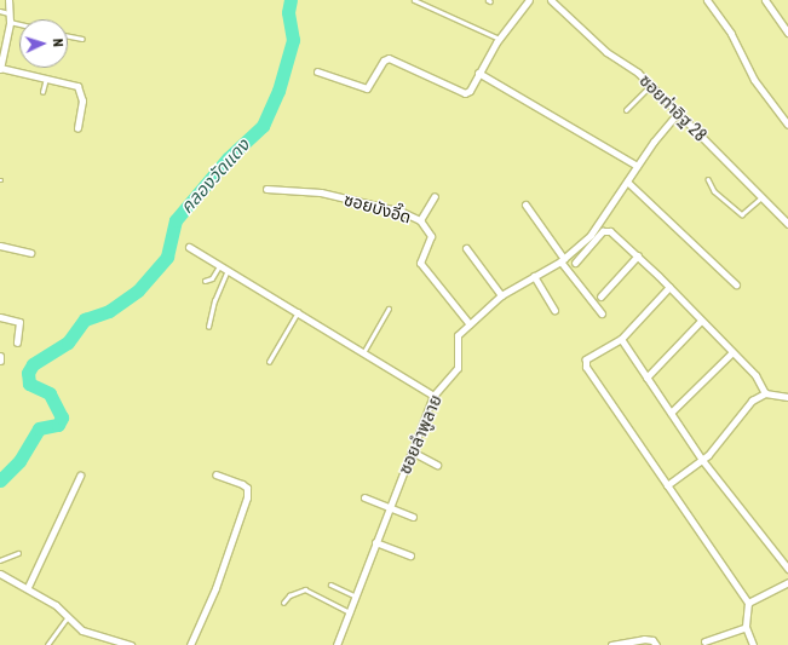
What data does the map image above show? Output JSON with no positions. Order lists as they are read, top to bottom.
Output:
{
  "streets": {
    "street": ["ซอยท่าอิฐ 28", "ซอยบังอี๊ด", "ซอยลำพูลาย"]
  },
  "crossings": [
    ["ซอยท่าอิฐ 28", "ซอยลำพูลาย"],
    ["ซอยบังอี๊ด", "ซอยลำพูลาย"]
  ],
  "water": ["คลองวัดแดง"],
  "north": "right"
}
